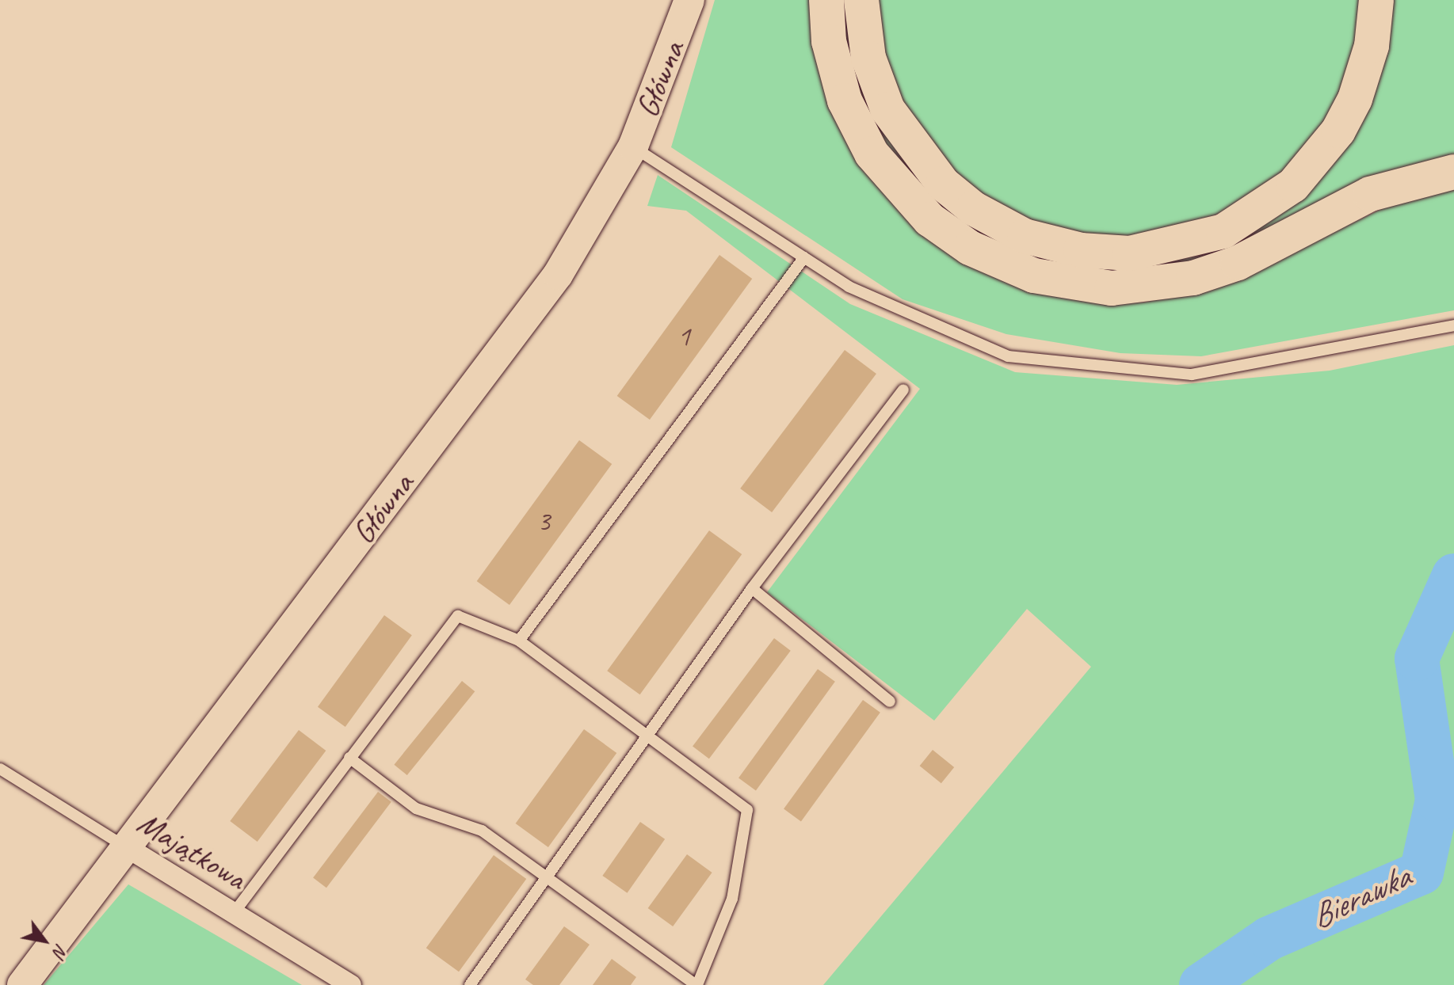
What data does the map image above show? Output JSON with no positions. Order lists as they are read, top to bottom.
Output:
{
  "streets": {
    "main road": ["Główna"],
    "street": ["Majątkowa"]
  },
  "crossings": [
    ["Główna", "Majątkowa"]
  ],
  "water": ["Bierawka"],
  "house_numbers": ["1", "3"],
  "north": "bottom right"
}
